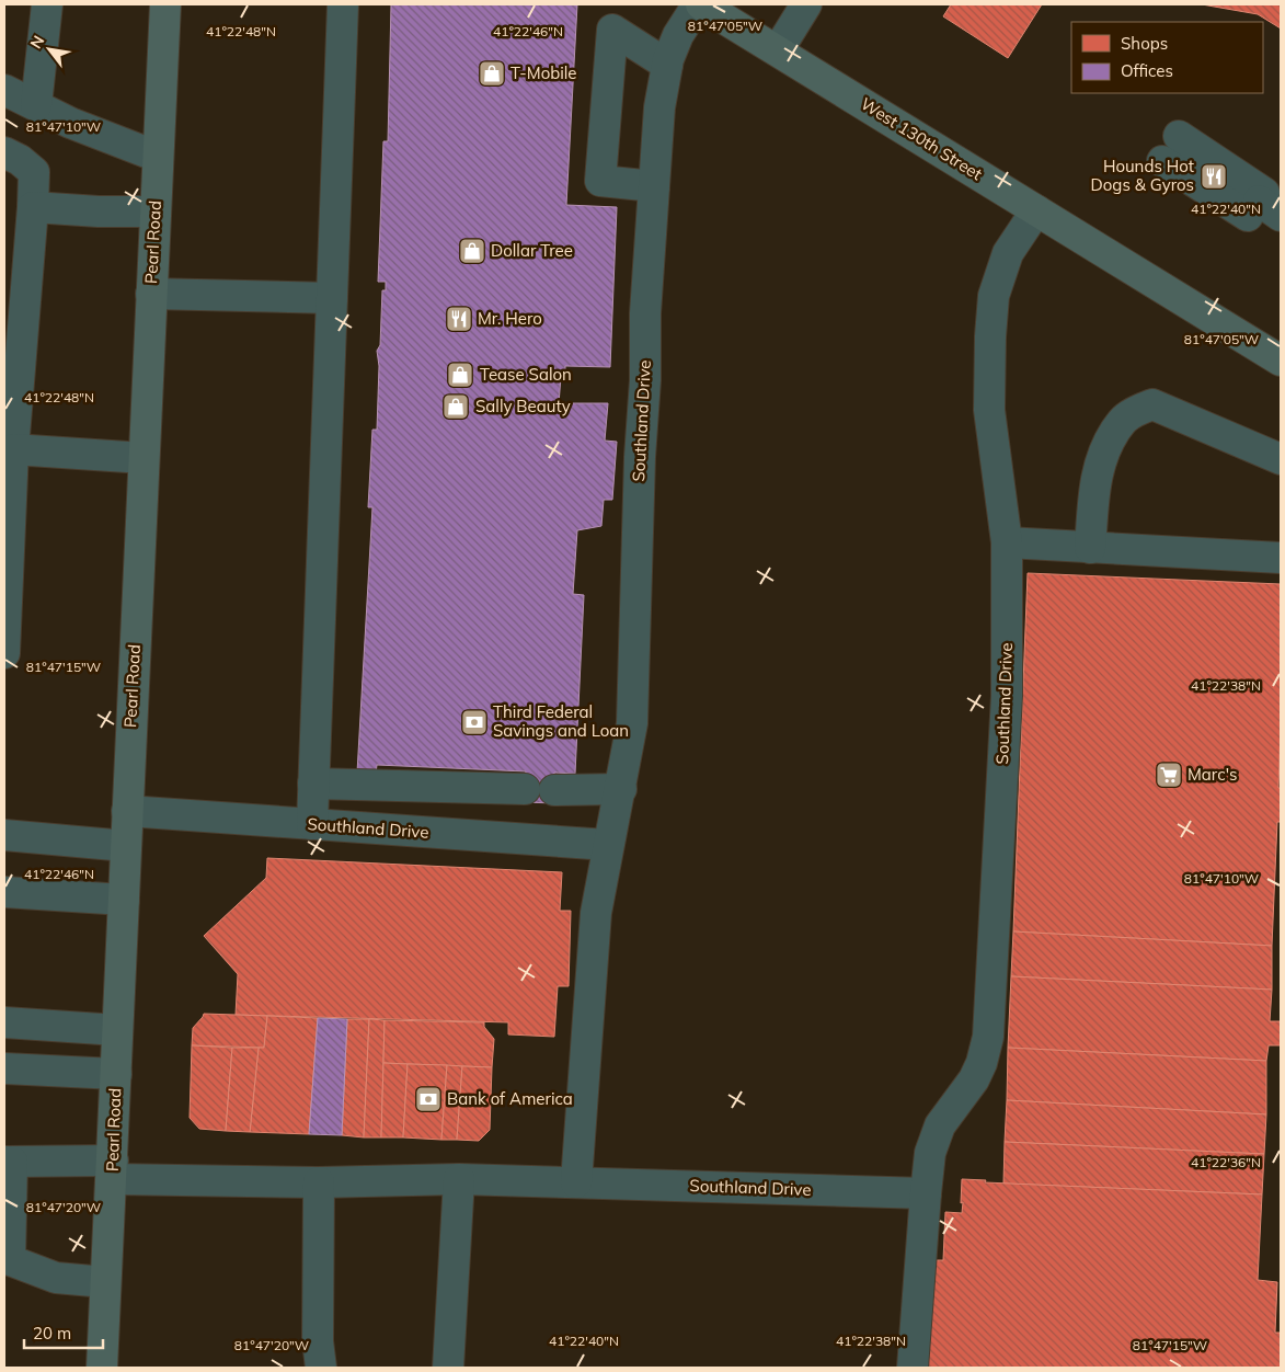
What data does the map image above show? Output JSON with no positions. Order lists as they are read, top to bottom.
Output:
{
  "streets": {
    "main road": ["West 130th Street", "Pearl Road"],
    "street": ["Southland Drive"]
  },
  "crossings": [
    ["West 130th Street", "Southland Drive"],
    ["Pearl Road", "Southland Drive"]
  ],
  "places": {
    "shop": [
      "T-Mobile",
      "Dollar Tree",
      "Tease Salon",
      "Sally Beauty"
    ],
    "restaurant": ["Hounds Hot Dogs & Gyros", "Mr. Hero"],
    "bank": ["Third Federal Savings and Loan", "Bank of America"],
    "supermarket": ["Marc's"]
  },
  "legend": ["Shops", "Offices"],
  "scale_bar": "20 m",
  "north": "top left",
  "coordinates": [
    "81°47'05\"W",
    "41°22'48\"N",
    "41°22'46\"N",
    "81°47'10\"W",
    "41°22'40\"N",
    "81°47'15\"W",
    "41°22'38\"N",
    "41°22'36\"N",
    "81°47'20\"W"
  ]
}
